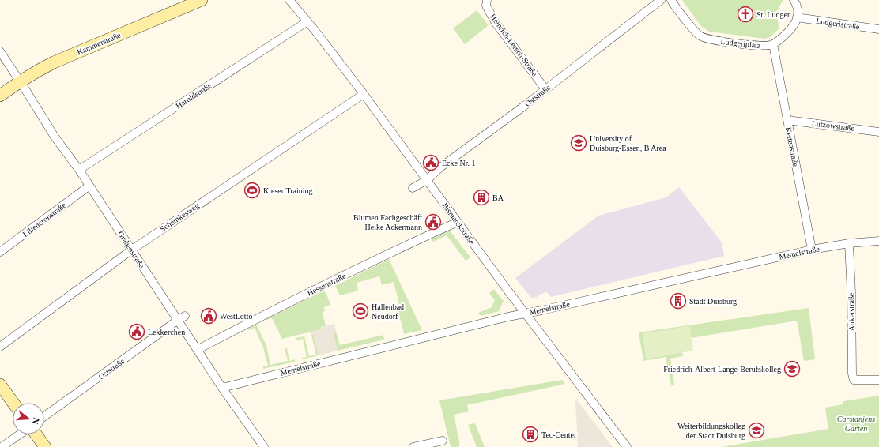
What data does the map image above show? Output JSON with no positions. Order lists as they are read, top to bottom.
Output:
{
  "streets": {
    "street": [
      "Ludgeristraße",
      "Kammerstraße",
      "Ludgeriplatz",
      "Heinrich-Lersch-Straße",
      "Haroldstraße",
      "Oststraße",
      "Lützowstraße",
      "Kettenstraße",
      "Schemkesweg",
      "Liliencronstraße",
      "Bismarckstraße",
      "Grabenstraße",
      "Memelstraße",
      "Hessenstraße",
      "Ankerstraße"
    ]
  },
  "crossings": [
    ["Kammerstraße", "Grabenstraße"],
    ["Ludgeriplatz", "Kettenstraße"],
    ["Heinrich-Lersch-Straße", "Oststraße"],
    ["Haroldstraße", "Bismarckstraße"],
    ["Haroldstraße", "Grabenstraße"],
    ["Oststraße", "Bismarckstraße"],
    ["Oststraße", "Grabenstraße"],
    ["Lützowstraße", "Kettenstraße"],
    ["Kettenstraße", "Memelstraße"],
    ["Schemkesweg", "Bismarckstraße"],
    ["Schemkesweg", "Grabenstraße"],
    ["Liliencronstraße", "Grabenstraße"],
    ["Bismarckstraße", "Memelstraße"],
    ["Bismarckstraße", "Hessenstraße"],
    ["Grabenstraße", "Memelstraße"],
    ["Grabenstraße", "Hessenstraße"],
    ["Memelstraße", "Ankerstraße"]
  ],
  "parks": ["Carstanjens Garten"],
  "places": {
    "church": ["St. Ludger"],
    "school or university": ["University of Duisburg-Essen, B Area", "Friedrich-Albert-Lange-Berufskolleg", "Weiterbildungskolleg der Stadt Duisburg"],
    "public building": [
      "Ecke Nr. 1",
      "Blumen Fachgeschäft Heike Ackermann",
      "WestLotto",
      "Lekkerchen"
    ],
    "sports": ["Kieser Training", "Hallenbad Neudorf"],
    "building": ["BA", "Stadt Duisburg", "Tec-Center"]
  },
  "north": "right"
}
